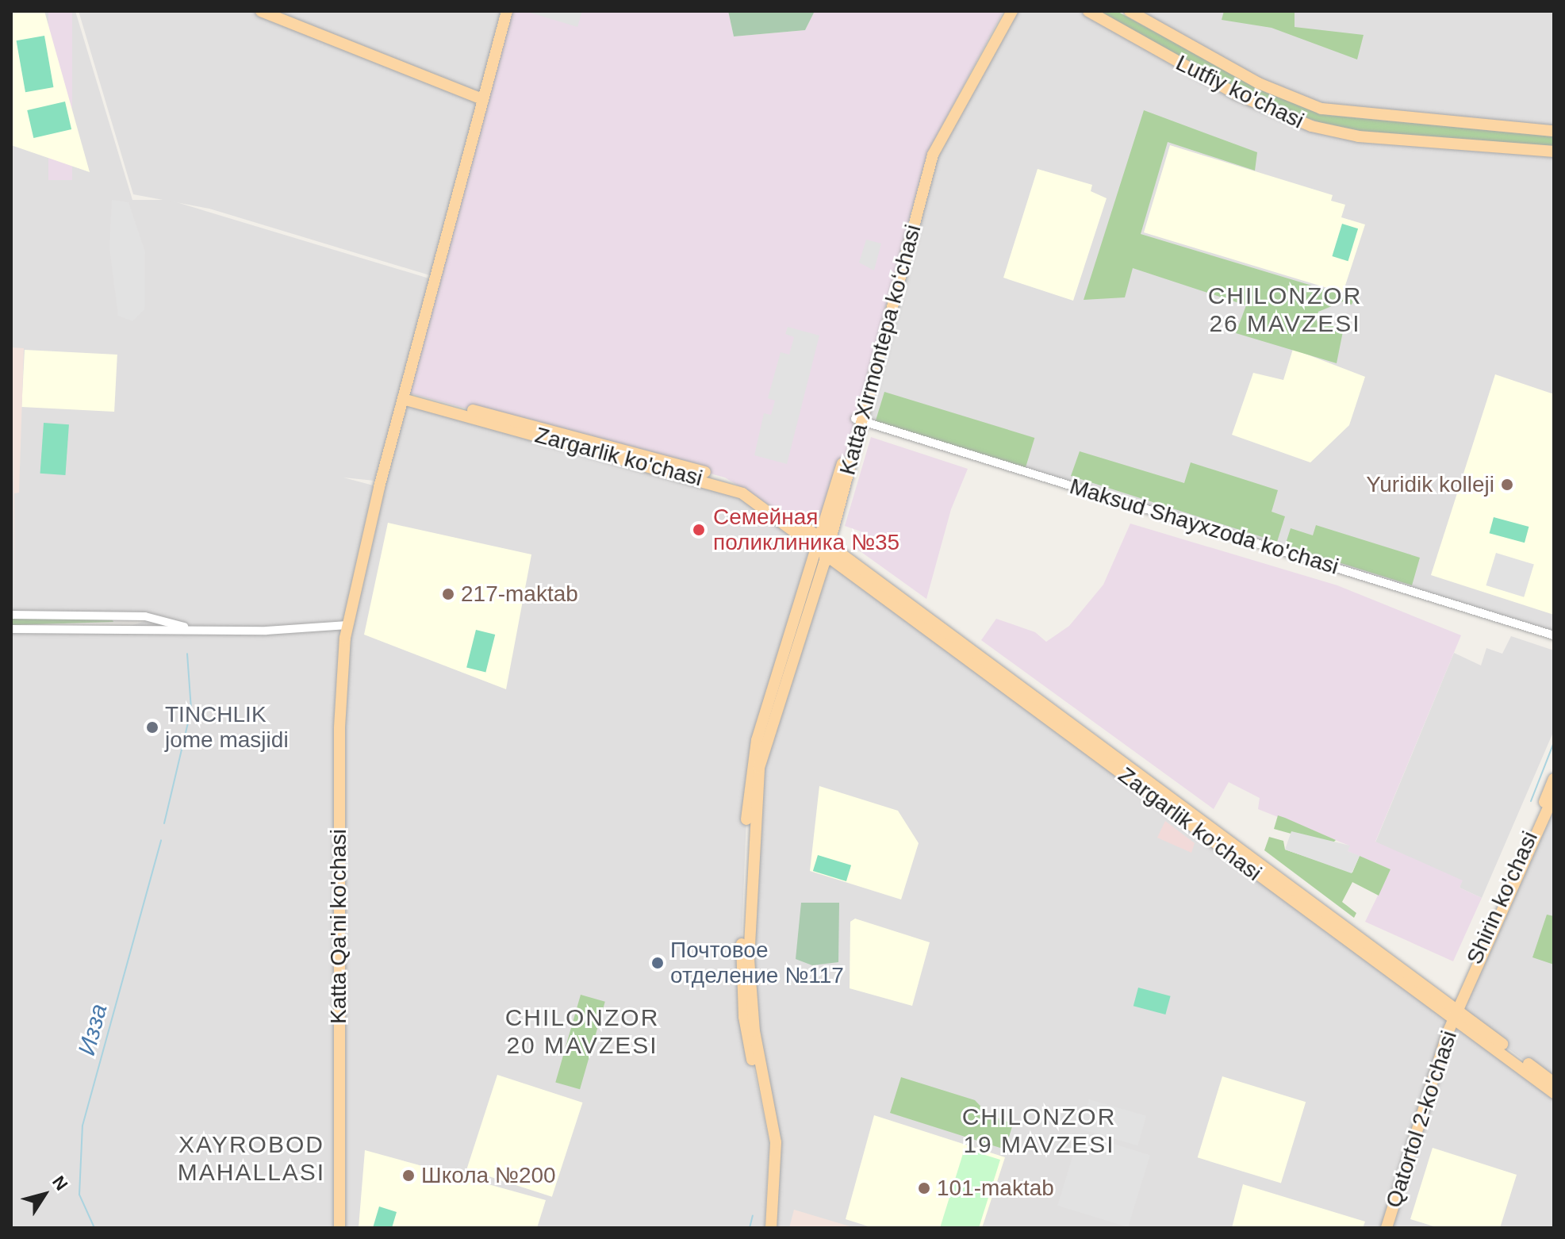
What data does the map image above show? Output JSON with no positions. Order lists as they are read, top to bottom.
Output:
{
  "streets": {
    "main road": [
      "Lutfiy ko'chasi",
      "Katta Xirmontepa koʻchasi",
      "Zargarlik ko'chasi",
      "Shirin ko'chasi",
      "Katta Qa'ni ko'chasi",
      "Qatortol 2-ko'chasi"
    ],
    "street": ["Maksud Shayxzoda ko'chasi"]
  },
  "crossings": [
    ["Katta Xirmontepa koʻchasi", "Zargarlik ko'chasi"],
    ["Katta Xirmontepa koʻchasi", "Maksud Shayxzoda ko'chasi"],
    ["Zargarlik ko'chasi", "Shirin ko'chasi"],
    ["Zargarlik ko'chasi", "Katta Qa'ni ko'chasi"],
    ["Zargarlik ko'chasi", "Qatortol 2-ko'chasi"],
    ["Shirin ko'chasi", "Qatortol 2-ko'chasi"]
  ],
  "districts": [
    "CHILONZOR 26 MAVZESI",
    "CHILONZOR 20 MAVZESI",
    "CHILONZOR 19 MAVZESI",
    "XAYROBOD MAHALLASI"
  ],
  "water": ["Изза"],
  "places": [
    "Yuridik kolleji",
    "Семейная поликлиника №35",
    "217-maktab",
    "TINCHLIK jome masjidi",
    "Почтовое отделение №117",
    "Школа №200",
    "101-maktab"
  ],
  "north": "top right"
}
